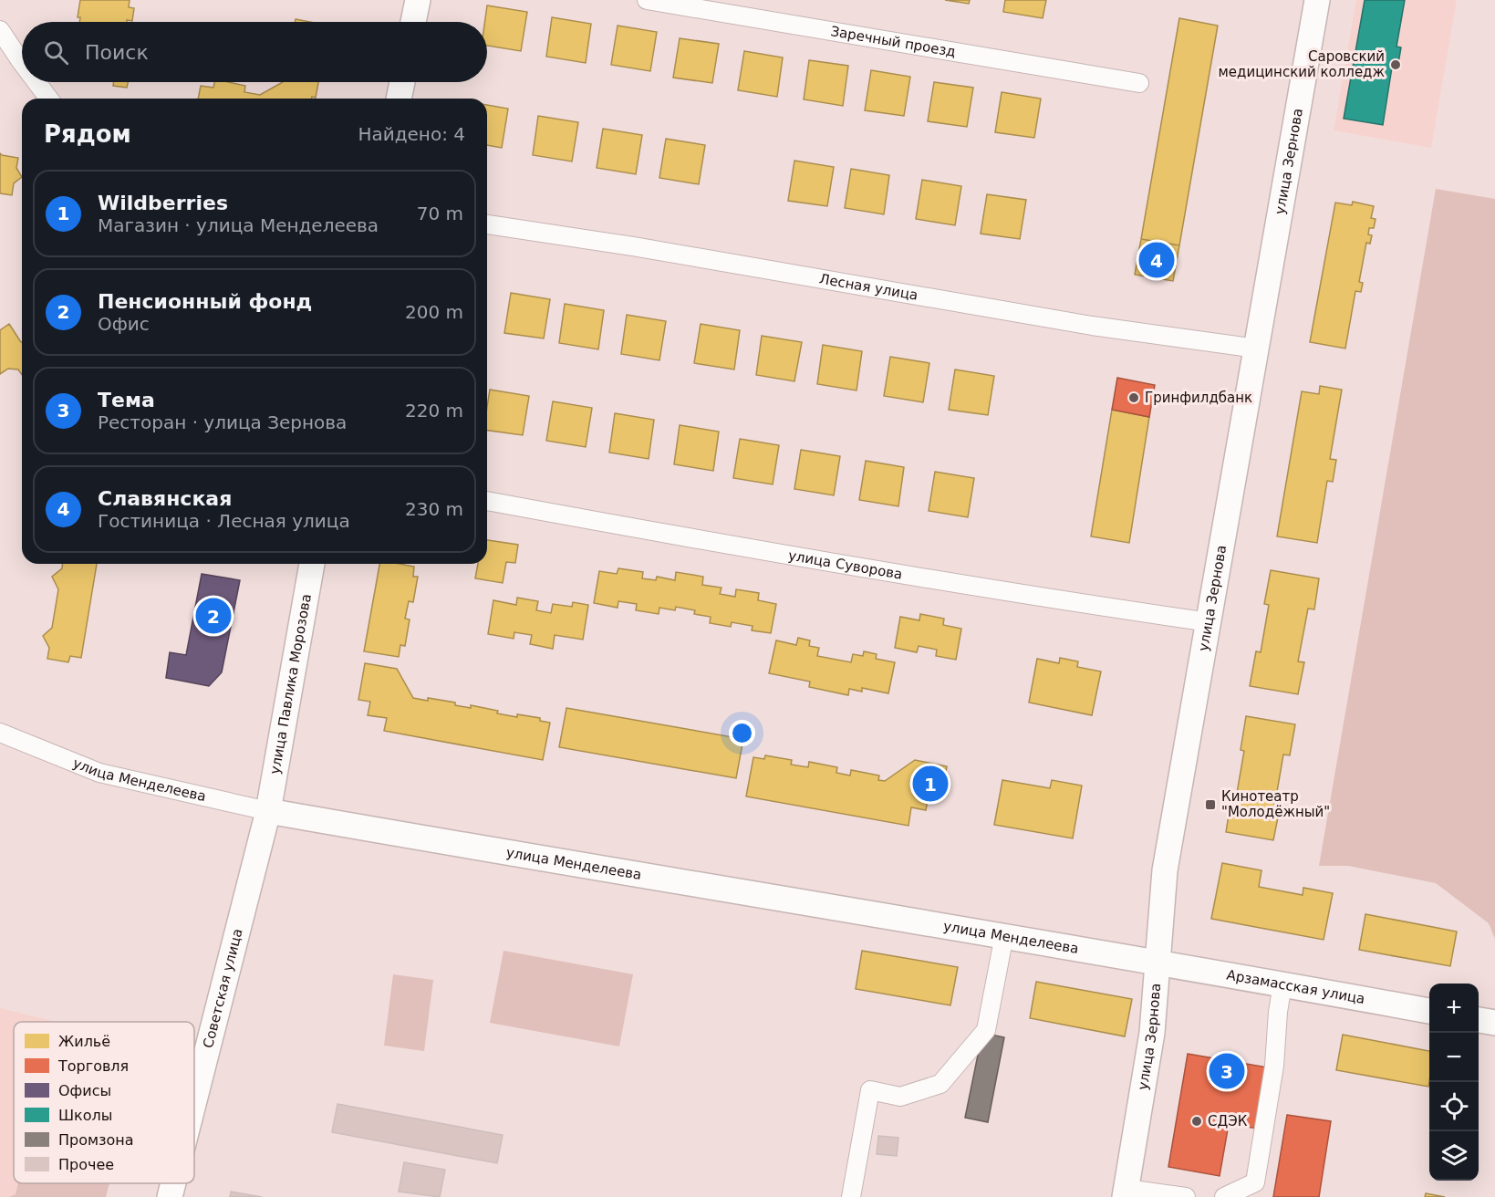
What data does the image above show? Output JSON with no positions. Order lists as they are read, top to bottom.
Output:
{
  "streets": {
    "street": [
      "Заречный проезд",
      "улица Зернова",
      "Лесная улица",
      "улица Суворова",
      "улица Павлика Морозова",
      "улица Менделеева",
      "Арзамасская улица",
      "Советская улица"
    ]
  },
  "crossings": [
    ["улица Зернова", "Лесная улица"],
    ["улица Зернова", "улица Суворова"],
    ["улица Зернова", "улица Менделеева"],
    ["улица Зернова", "Арзамасская улица"],
    ["улица Павлика Морозова", "улица Менделеева"],
    ["улица Павлика Морозова", "Советская улица"],
    ["улица Менделеева", "Арзамасская улица"],
    ["улица Менделеева", "Советская улица"]
  ],
  "places": {
    "other": ["Саровский медицинский колледж", "Гринфилдбанк", "СДЭК"],
    "transit": ["Кинотеатр \"Молодёжный\""]
  },
  "legend": [
    "Жильё",
    "Торговля",
    "Офисы",
    "Школы",
    "Промзона",
    "Прочее"
  ],
  "page": {
    "search": "Поиск",
    "heading": ["Рядом", "Найдено: 4"],
    "list": [
      {
        "mark": "1",
        "name": "Wildberries",
        "note": "Магазин · улица Менделеева",
        "value": "70 m"
      },
      {
        "mark": "2",
        "name": "Пенсионный фонд",
        "note": "Офис",
        "value": "200 m"
      },
      {
        "mark": "3",
        "name": "Тема",
        "note": "Ресторан · улица Зернова",
        "value": "220 m"
      },
      {
        "mark": "4",
        "name": "Славянская",
        "note": "Гостиница · Лесная улица",
        "value": "230 m"
      }
    ],
    "pins": [
      "4",
      "2",
      "1",
      "3"
    ],
    "map_buttons": ["+", "−"]
  }
}
